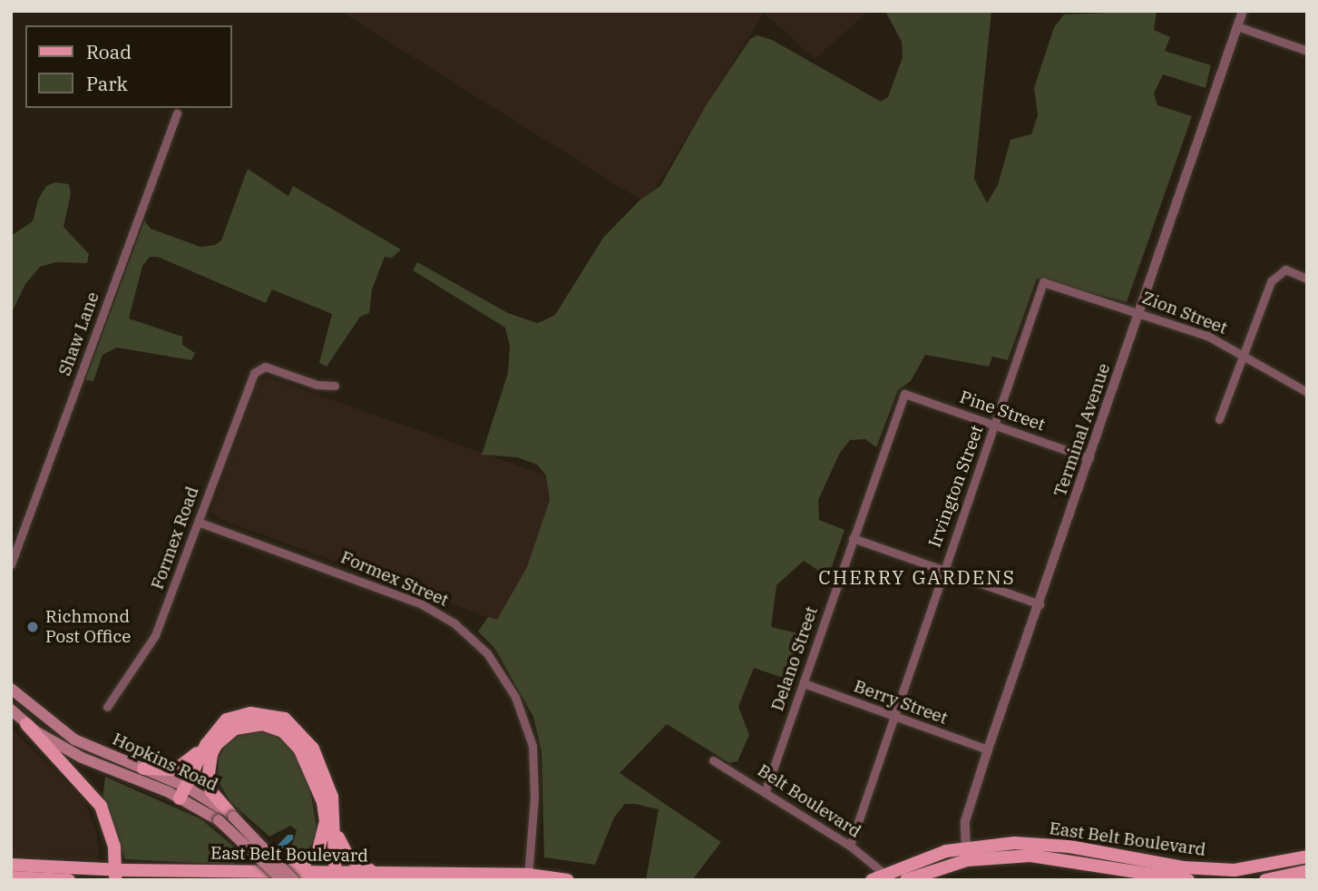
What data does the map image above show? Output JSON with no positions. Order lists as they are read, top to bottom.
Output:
{
  "streets": {
    "main road": ["Hopkins Road", "East Belt Boulevard"],
    "street": [
      "Zion Street",
      "Shaw Lane",
      "Pine Street",
      "Terminal Avenue",
      "Irvington Street",
      "Formex Road",
      "Formex Street",
      "Delano Street",
      "Berry Street",
      "Belt Boulevard"
    ]
  },
  "crossings": [
    ["Zion Street", "Terminal Avenue"],
    ["Zion Street", "Irvington Street"],
    ["Pine Street", "Terminal Avenue"],
    ["Pine Street", "Irvington Street"],
    ["Pine Street", "Delano Street"],
    ["Terminal Avenue", "Berry Street"],
    ["Terminal Avenue", "East Belt Boulevard"],
    ["Irvington Street", "Berry Street"],
    ["Irvington Street", "Belt Boulevard"],
    ["Formex Road", "Formex Street"],
    ["Formex Street", "East Belt Boulevard"],
    ["Delano Street", "Berry Street"],
    ["Delano Street", "Belt Boulevard"],
    ["Hopkins Road", "East Belt Boulevard"],
    ["Belt Boulevard", "East Belt Boulevard"]
  ],
  "districts": ["CHERRY GARDENS"],
  "places": ["Richmond Post Office"],
  "legend": ["Road", "Park"]
}
